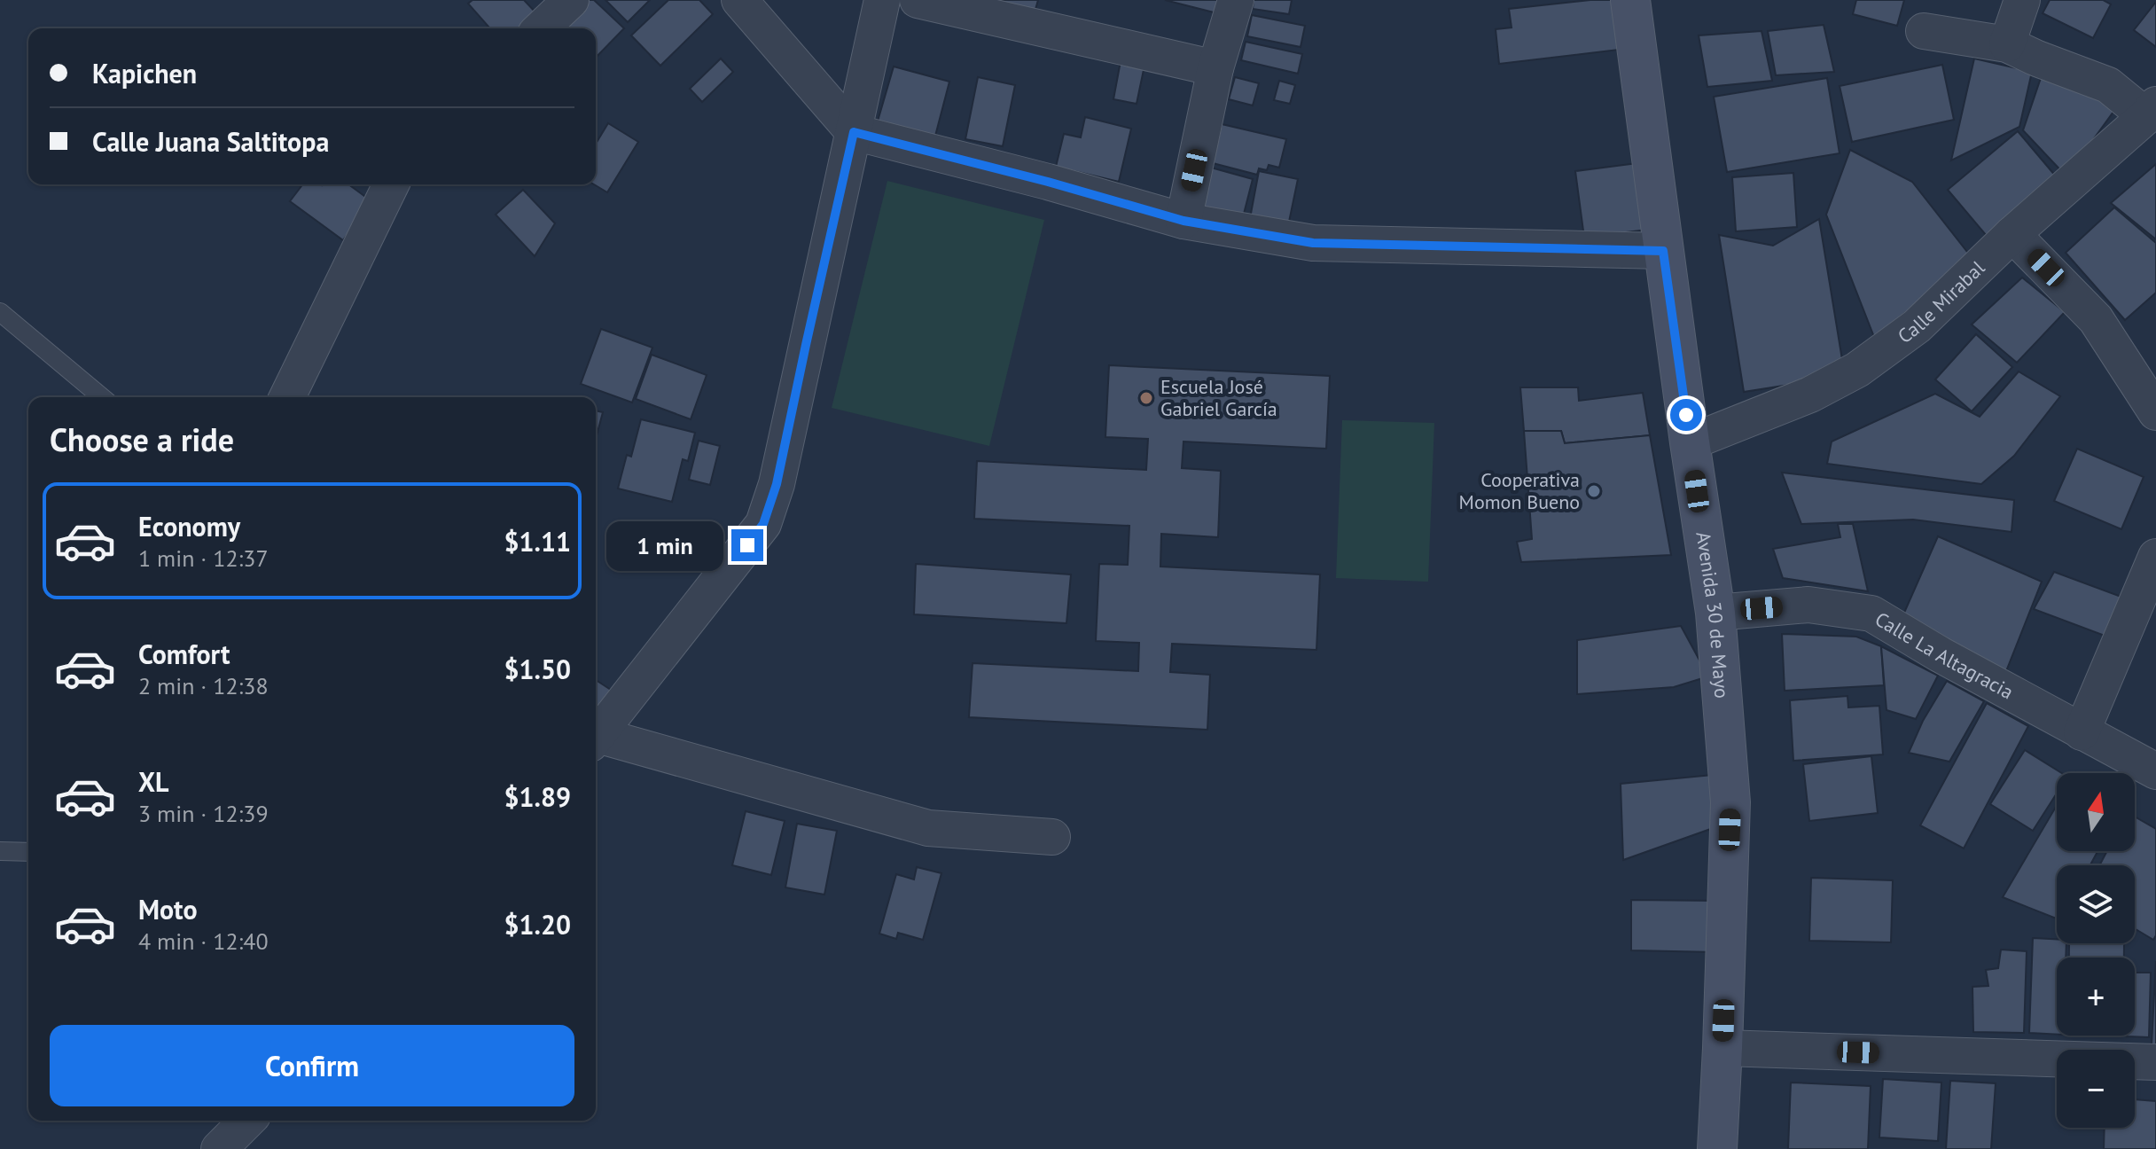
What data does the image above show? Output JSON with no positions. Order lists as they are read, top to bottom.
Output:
{
  "streets": {
    "main road": ["Avenida 30 de Mayo"],
    "street": ["Calle Mirabal", "Calle La Altagracia"]
  },
  "crossings": [
    ["Calle Mirabal", "Avenida 30 de Mayo"],
    ["Avenida 30 de Mayo", "Calle La Altagracia"]
  ],
  "places": ["Escuela José Gabriel García", "Cooperativa Momon Bueno"],
  "north": "top",
  "page": {
    "banner": ["Kapichen", "Calle Juana Saltitopa"],
    "heading": "Choose a ride",
    "list": [
      {
        "name": "Economy",
        "note": "1 min · 12:37",
        "value": "$1.11"
      },
      {
        "name": "Comfort",
        "note": "2 min · 12:38",
        "value": "$1.50"
      },
      {
        "name": "XL",
        "note": "3 min · 12:39",
        "value": "$1.89"
      },
      {
        "name": "Moto",
        "note": "4 min · 12:40",
        "value": "$1.20"
      }
    ],
    "bubble": "1 min",
    "map_buttons": ["+", "−"],
    "buttons": "Confirm"
  }
}
